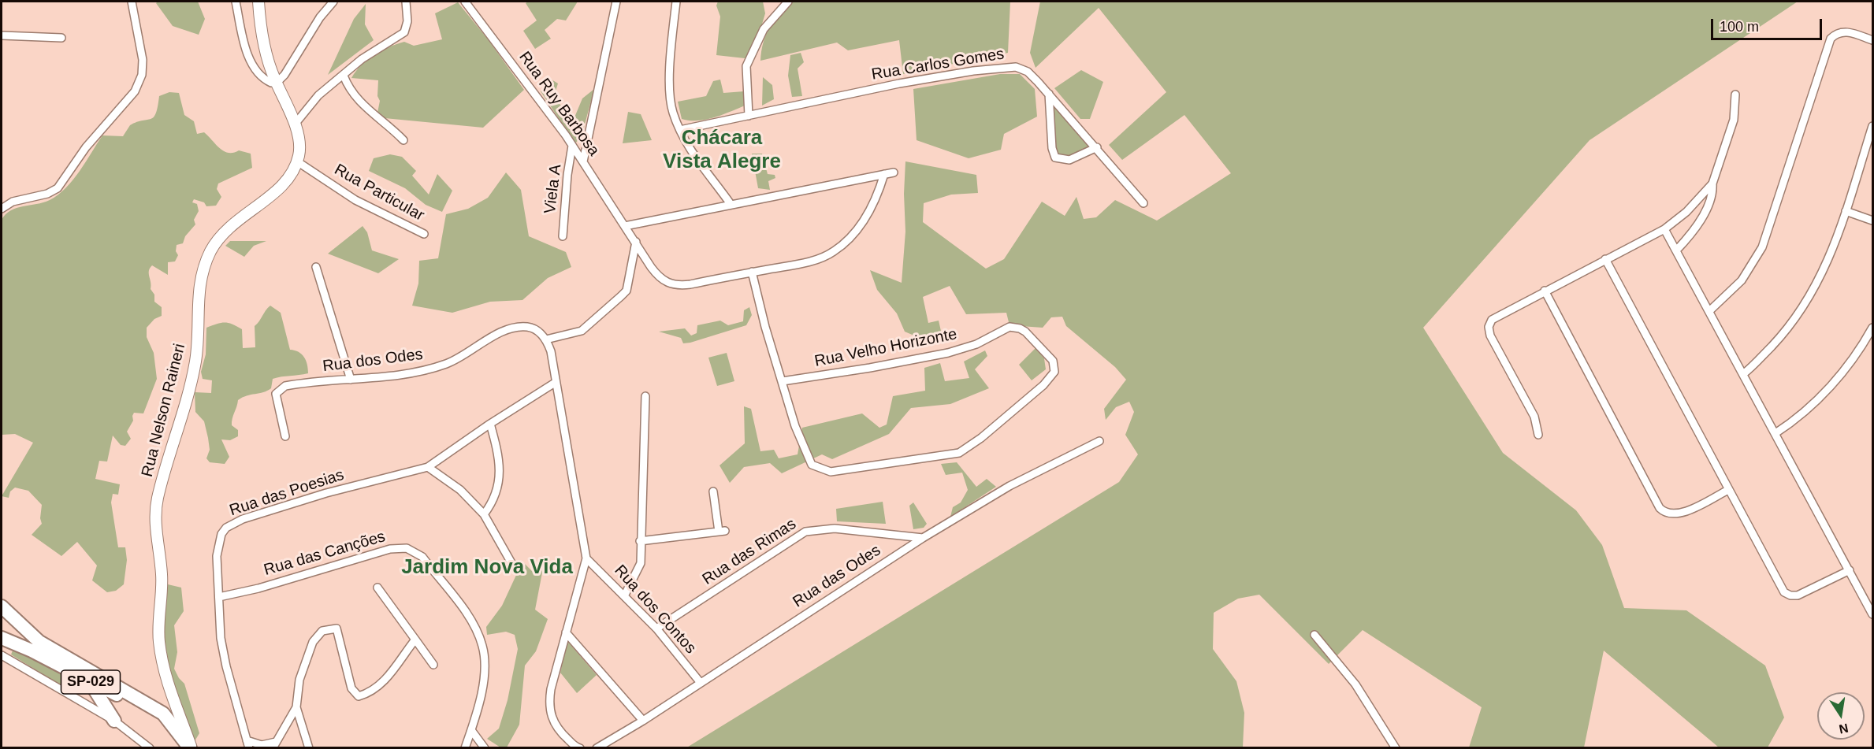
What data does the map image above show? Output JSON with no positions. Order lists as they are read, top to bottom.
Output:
{
  "streets": {
    "highway": ["SP-029"],
    "main road": ["Rua Nelson Raineri"],
    "street": [
      "Rua Carlos Gomes",
      "Rua Ruy Barbosa",
      "Viela A",
      "Rua Particular",
      "Rua Velho Horizonte",
      "Rua dos Odes",
      "Rua das Poesias",
      "Rua das Rimas",
      "Rua das Canções",
      "Rua das Odes",
      "Rua dos Contos"
    ]
  },
  "crossings": [
    ["Rua Ruy Barbosa", "Viela A"],
    ["Rua Ruy Barbosa", "Rua Velho Horizonte"],
    ["Rua Particular", "Rua Nelson Raineri"],
    ["Rua Nelson Raineri", "SP-029"],
    ["Rua das Poesias", "Rua das Canções"],
    ["Rua das Rimas", "Rua das Odes"],
    ["Rua das Rimas", "Rua dos Contos"],
    ["Rua das Odes", "Rua dos Contos"]
  ],
  "districts": ["Chácara Vista Alegre", "Jardim Nova Vida"],
  "scale_bar": "100 m",
  "north": "bottom"
}
